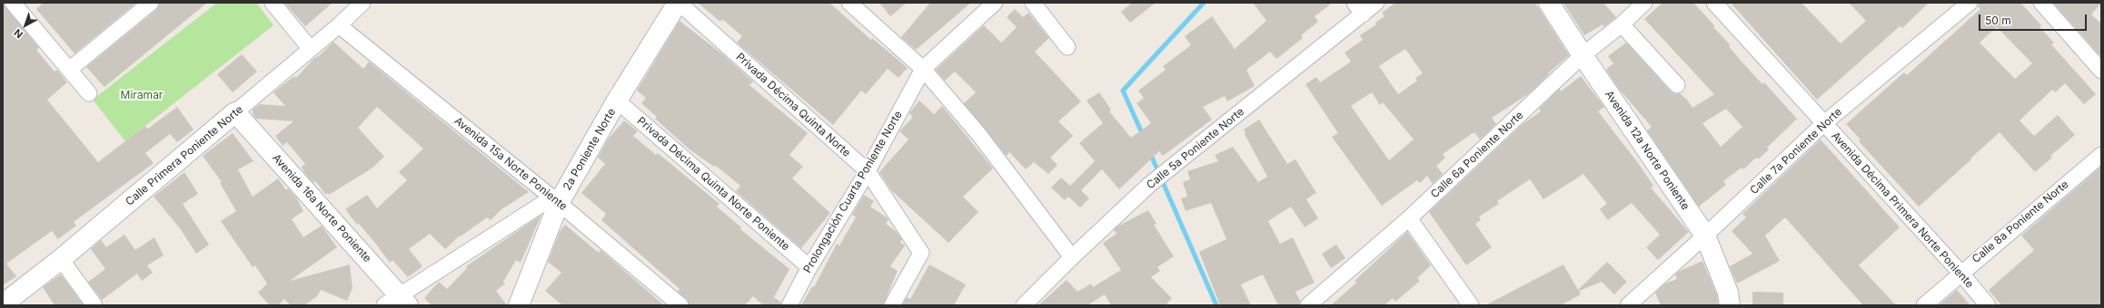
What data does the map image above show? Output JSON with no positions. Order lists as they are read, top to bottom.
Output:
{
  "streets": {
    "street": [
      "Privada Décima Quinta Norte",
      "Calle 5a Poniente Norte",
      "2a Poniente Norte",
      "Avenida 12a Norte Poniente",
      "Calle 7a Poniente Norte",
      "Calle 6a Poniente Norte",
      "Calle Primera Poniente Norte",
      "Avenida 15a Norte Poniente",
      "Privada Décima Quinta Norte Poniente",
      "Prolongación Cuarta Poniente Norte",
      "Avenida 16a Norte Poniente",
      "Avenida Décima Primera Norte Poniente",
      "Calle 8a Poniente Norte"
    ]
  },
  "crossings": [
    ["Privada Décima Quinta Norte", "2a Poniente Norte"],
    ["Privada Décima Quinta Norte", "Prolongación Cuarta Poniente Norte"],
    ["2a Poniente Norte", "Avenida 15a Norte Poniente"],
    ["2a Poniente Norte", "Privada Décima Quinta Norte Poniente"],
    ["Avenida 12a Norte Poniente", "Calle 7a Poniente Norte"],
    ["Avenida 12a Norte Poniente", "Calle 6a Poniente Norte"],
    ["Calle 7a Poniente Norte", "Avenida Décima Primera Norte Poniente"],
    ["Calle Primera Poniente Norte", "Avenida 15a Norte Poniente"],
    ["Calle Primera Poniente Norte", "Avenida 16a Norte Poniente"],
    ["Privada Décima Quinta Norte Poniente", "Prolongación Cuarta Poniente Norte"],
    ["Avenida Décima Primera Norte Poniente", "Calle 8a Poniente Norte"]
  ],
  "parks": ["Miramar"],
  "scale_bar": "50 m",
  "north": "bottom left"
}
